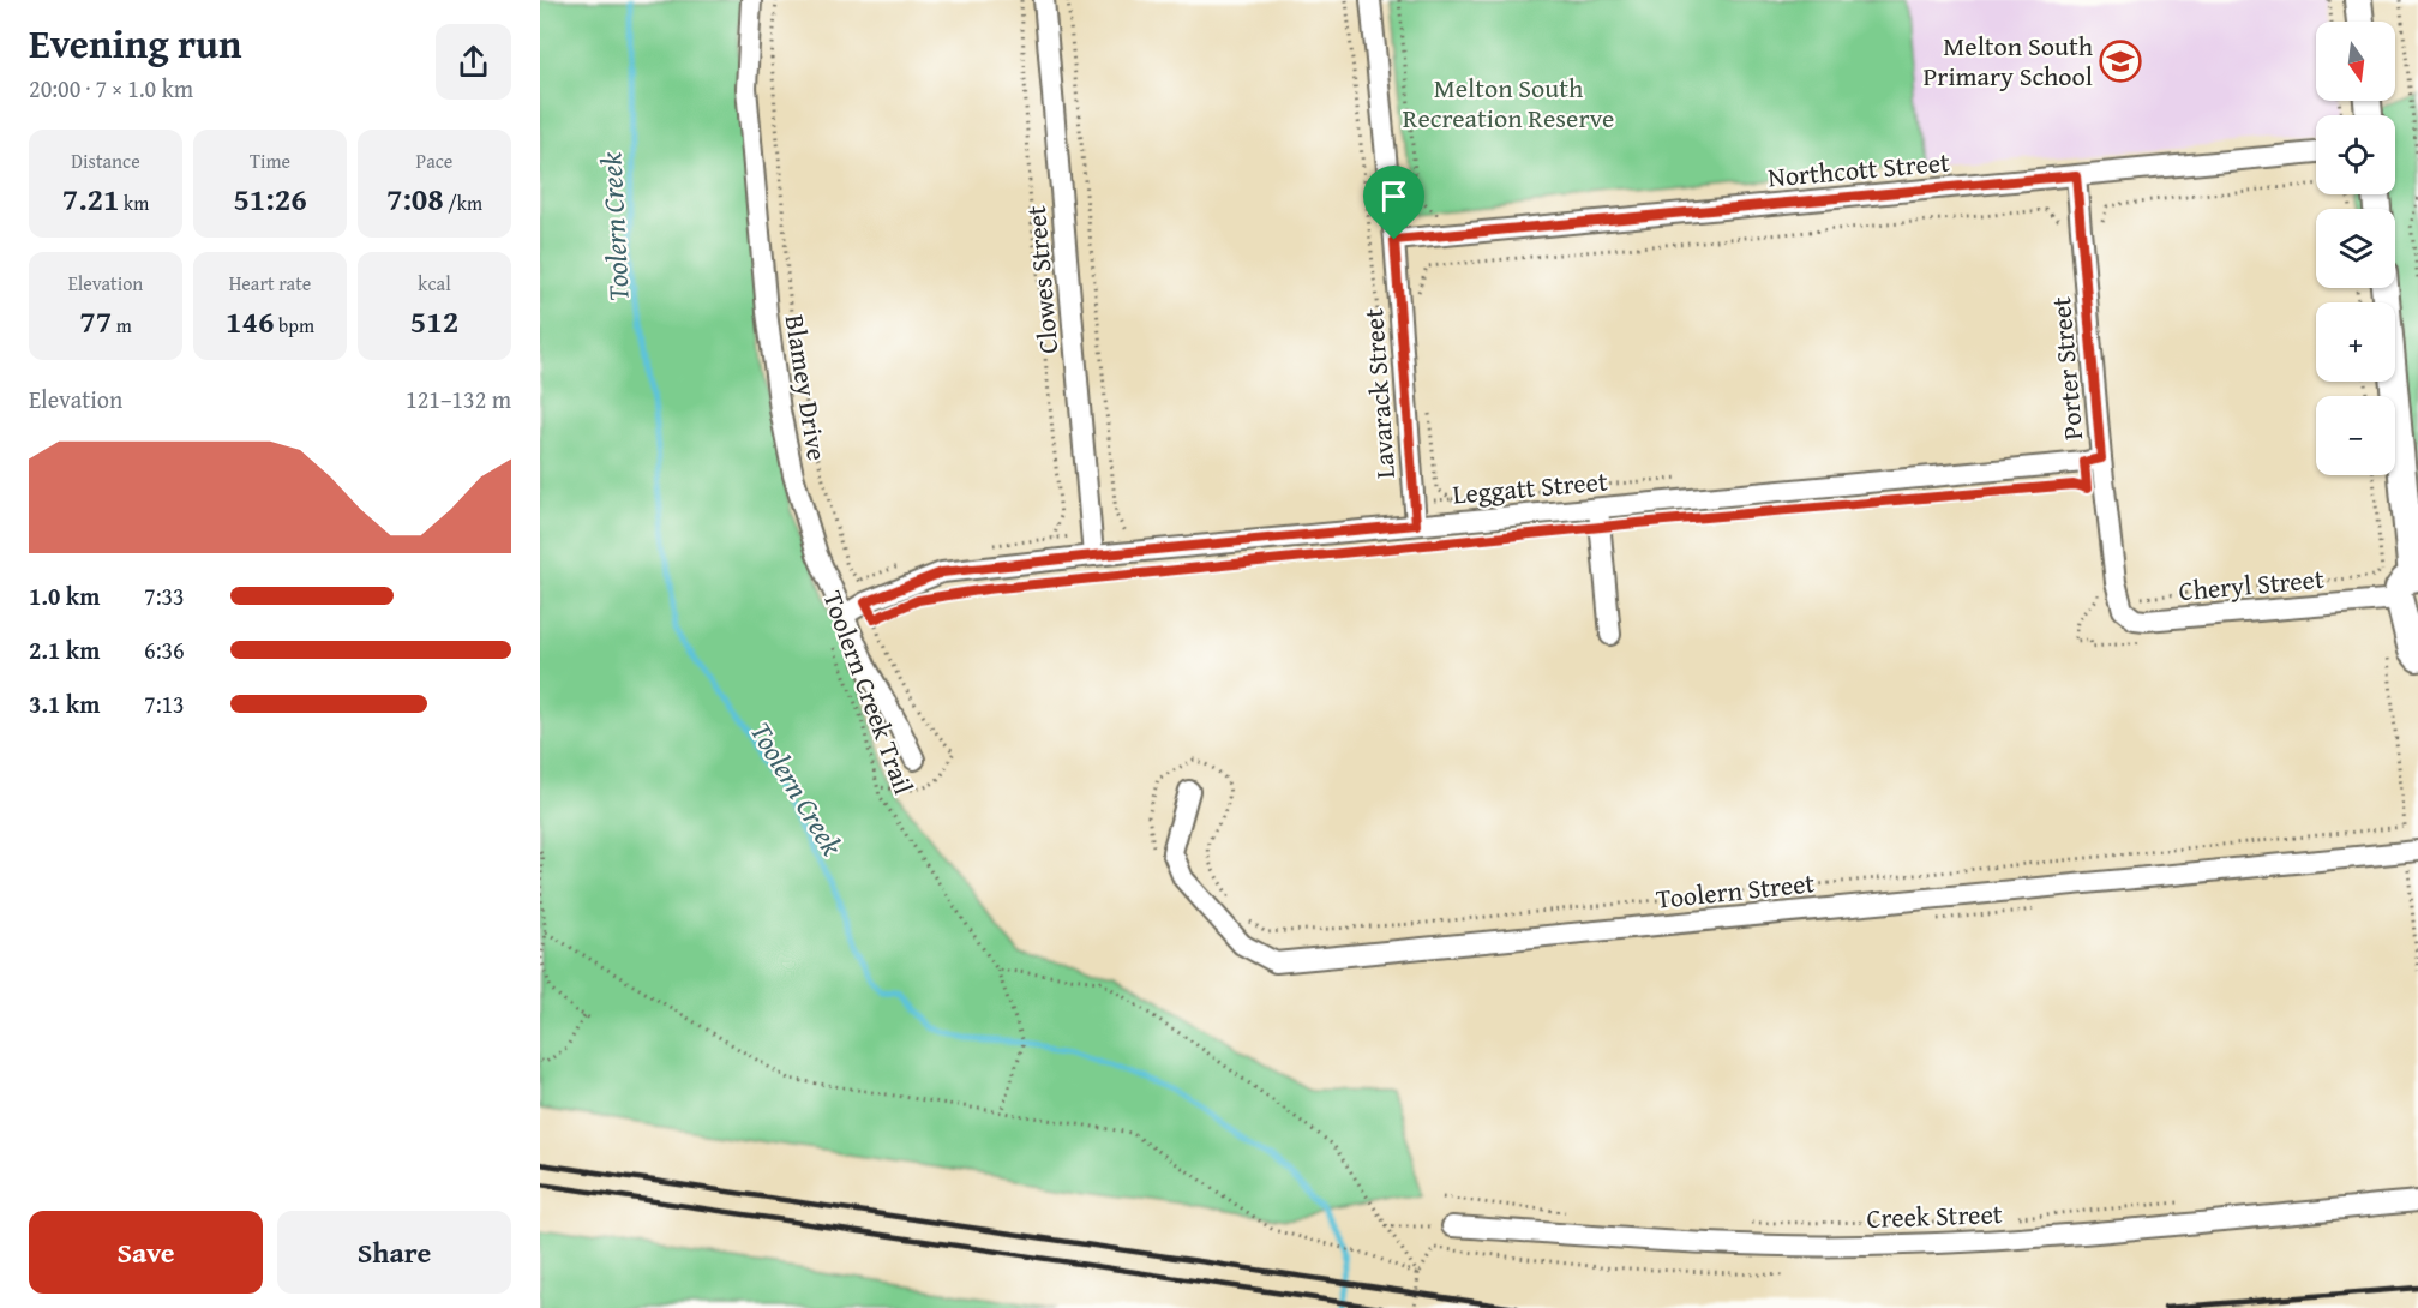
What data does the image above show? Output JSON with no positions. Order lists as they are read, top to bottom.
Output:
{
  "streets": {
    "street": [
      "Northcott Street",
      "Clowes Street",
      "Porter Street",
      "Blamey Drive",
      "Lavarack Street",
      "Leggatt Street",
      "Cheryl Street",
      "Toolern Street",
      "Creek Street"
    ],
    "path": ["Toolern Creek Trail"]
  },
  "crossings": [
    ["Northcott Street", "Porter Street"],
    ["Northcott Street", "Lavarack Street"],
    ["Clowes Street", "Leggatt Street"],
    ["Porter Street", "Leggatt Street"],
    ["Porter Street", "Cheryl Street"],
    ["Blamey Drive", "Leggatt Street"],
    ["Lavarack Street", "Leggatt Street"]
  ],
  "water": ["Toolern Creek"],
  "parks": ["Melton South Recreation Reserve"],
  "places": {
    "school or university": ["Melton South Primary School"]
  },
  "north": "bottom",
  "page": {
    "heading": ["Evening run", "20:00 · 7 × 1.0 km"],
    "map_buttons": ["+", "−"],
    "stats": [
      ["Distance", "7.21 km"],
      ["Time", "51:26"],
      ["Pace", "7:08 /km"],
      ["Elevation", "77 m"],
      ["Heart rate", "146 bpm"],
      ["kcal", "512"]
    ],
    "chart": ["Elevation", "121–132 m"],
    "list": [
      {
        "name": "1.0 km",
        "note": "7:33"
      },
      {
        "name": "2.1 km",
        "note": "6:36"
      },
      {
        "name": "3.1 km",
        "note": "7:13"
      }
    ],
    "buttons": ["Save", "Share"]
  }
}
